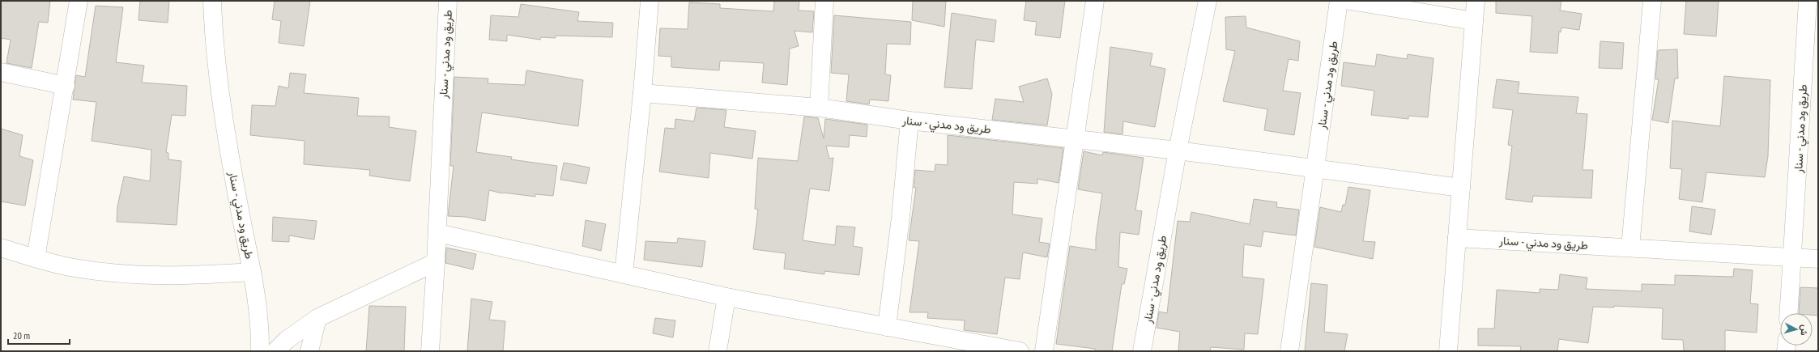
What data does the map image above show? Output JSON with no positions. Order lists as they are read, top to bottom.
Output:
{
  "streets": {
    "street": ["طريق ود مدني - سنار"]
  },
  "scale_bar": "20 m",
  "north": "right"
}
